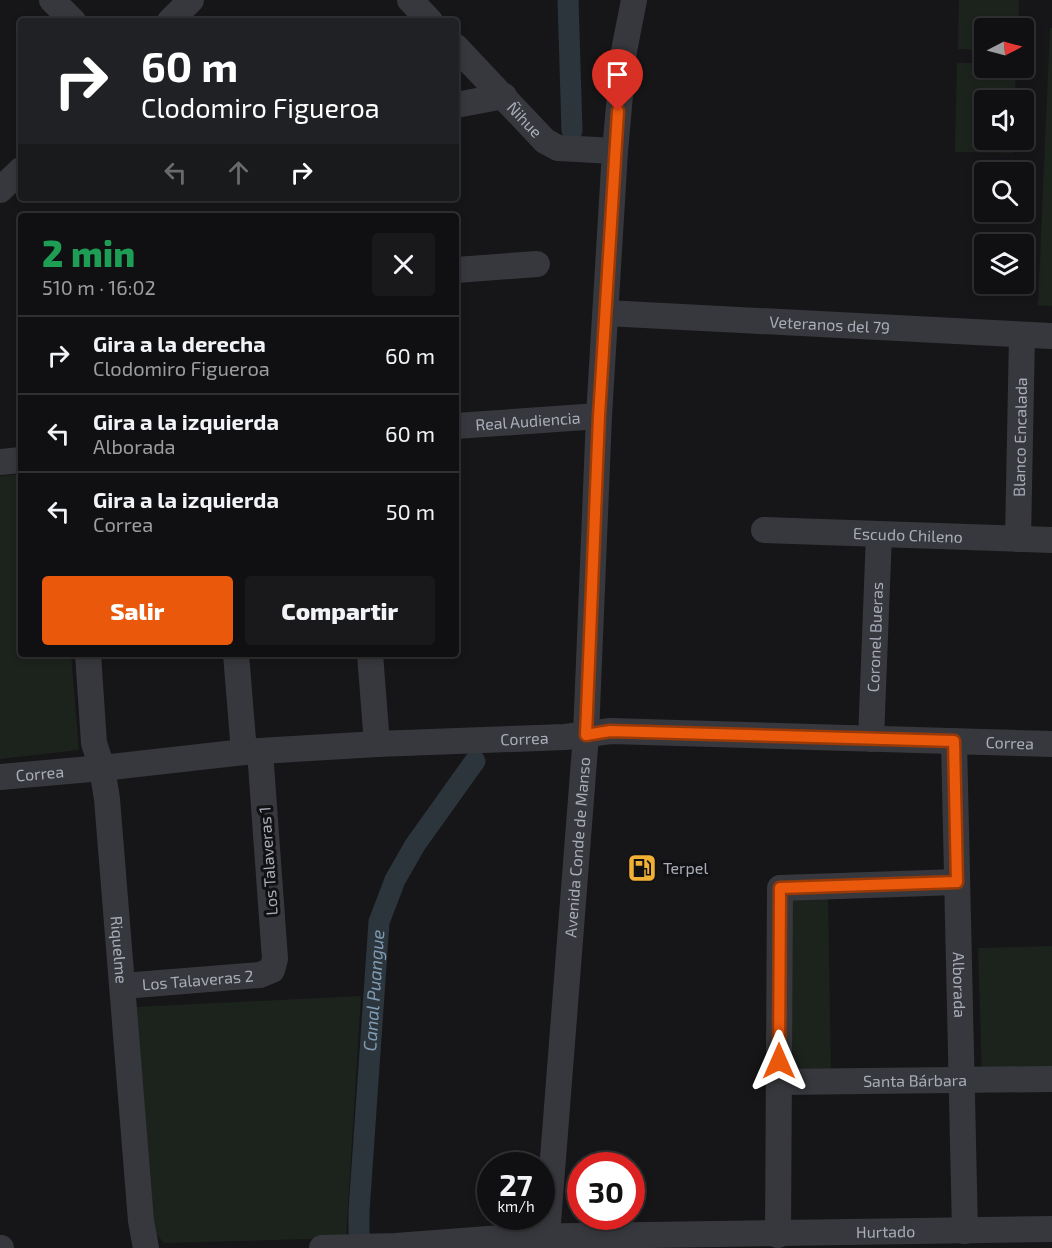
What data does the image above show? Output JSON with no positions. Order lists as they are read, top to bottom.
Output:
{
  "streets": {
    "street": [
      "Ñihue",
      "Veteranos del 79",
      "Real Audiencia",
      "Blanco Encalada",
      "Escudo Chileno",
      "Coronel Bueras",
      "Correa",
      "Avenida Conde de Manso",
      "Los Talaveras 1",
      "Riquelme",
      "Los Talaveras 2",
      "Alborada",
      "Santa Bárbara",
      "Hurtado"
    ]
  },
  "crossings": [
    ["Ñihue", "Avenida Conde de Manso"],
    ["Veteranos del 79", "Blanco Encalada"],
    ["Veteranos del 79", "Avenida Conde de Manso"],
    ["Real Audiencia", "Avenida Conde de Manso"],
    ["Blanco Encalada", "Escudo Chileno"],
    ["Escudo Chileno", "Coronel Bueras"],
    ["Coronel Bueras", "Correa"],
    ["Correa", "Avenida Conde de Manso"],
    ["Correa", "Los Talaveras 1"],
    ["Correa", "Riquelme"],
    ["Correa", "Alborada"],
    ["Avenida Conde de Manso", "Hurtado"],
    ["Los Talaveras 1", "Los Talaveras 2"],
    ["Riquelme", "Los Talaveras 2"],
    ["Alborada", "Santa Bárbara"],
    ["Alborada", "Hurtado"]
  ],
  "water": ["Canal Puangue"],
  "places": {
    "fuel station": ["Terpel"]
  },
  "north": "right",
  "page": {
    "turn": ["60 m", "Clodomiro Figueroa"],
    "heading": ["2 min", "510 m · 16:02"],
    "list": [
      {
        "name": "Gira a la derecha",
        "note": "Clodomiro Figueroa",
        "value": "60 m"
      },
      {
        "name": "Gira a la izquierda",
        "note": "Alborada",
        "value": "60 m"
      },
      {
        "name": "Gira a la izquierda",
        "note": "Correa",
        "value": "50 m"
      }
    ],
    "buttons": ["Salir", "Compartir"],
    "speed": "27 km/h",
    "limit": "30"
  }
}
